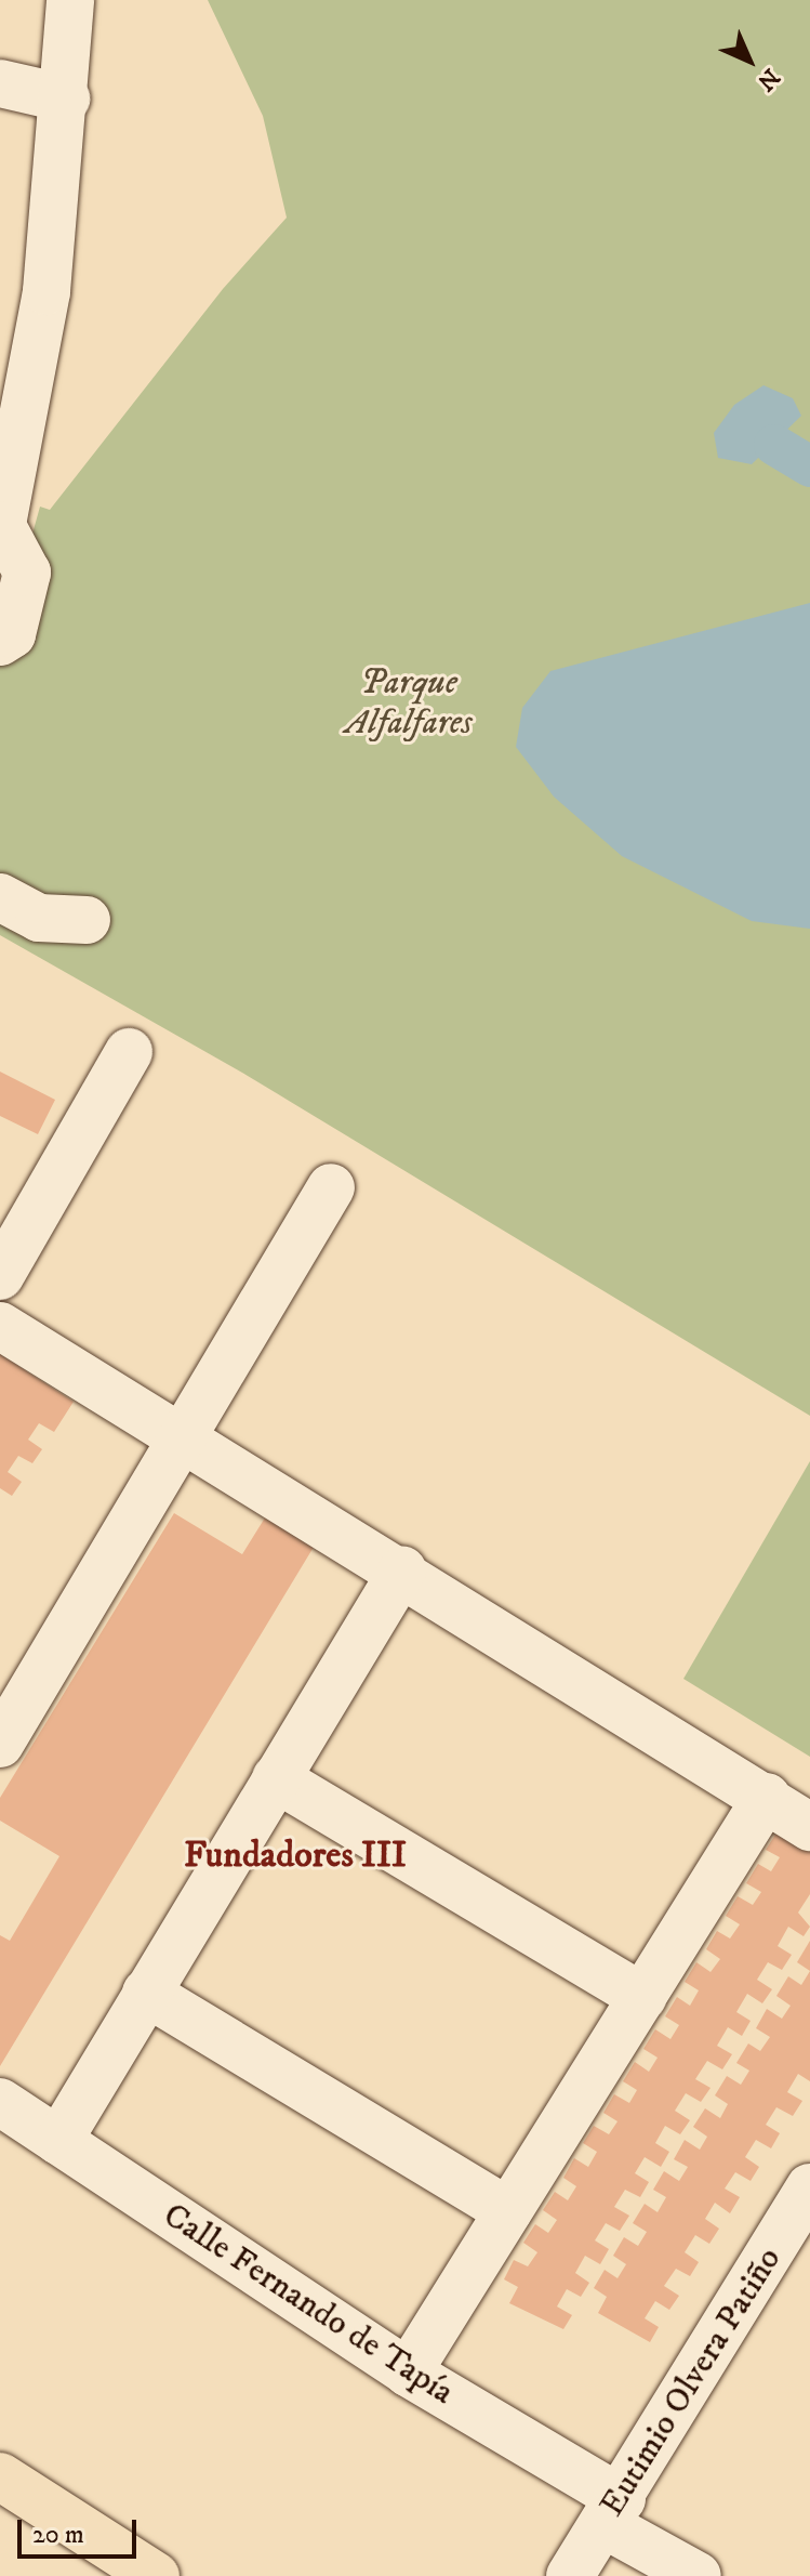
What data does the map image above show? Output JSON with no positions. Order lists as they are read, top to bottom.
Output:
{
  "streets": {
    "street": ["Calle Fernando de Tapía", "Eutimio Olvera Patiño"]
  },
  "crossings": [
    ["Calle Fernando de Tapía", "Eutimio Olvera Patiño"]
  ],
  "districts": ["Fundadores III"],
  "parks": ["Parque Alfalfares"],
  "scale_bar": "20 m",
  "north": "bottom right"
}
